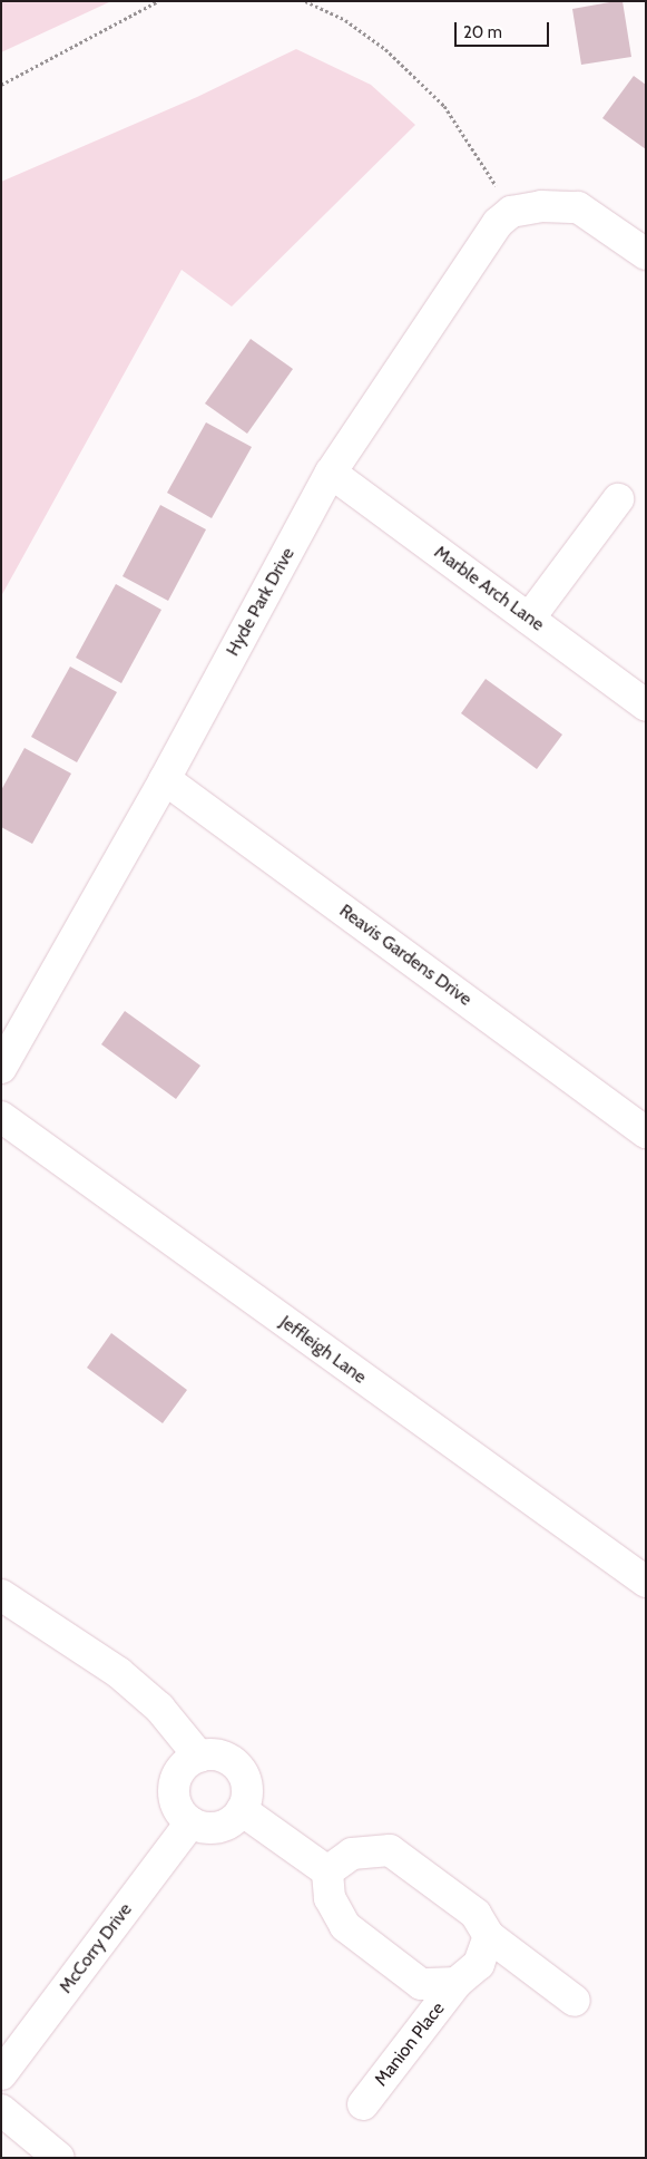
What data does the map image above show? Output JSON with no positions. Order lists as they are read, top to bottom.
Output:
{
  "streets": {
    "street": [
      "Marble Arch Lane",
      "Hyde Park Drive",
      "Reavis Gardens Drive",
      "Jeffleigh Lane",
      "McCorry Drive",
      "Manion Place"
    ]
  },
  "crossings": [
    ["Marble Arch Lane", "Hyde Park Drive"],
    ["Hyde Park Drive", "Reavis Gardens Drive"]
  ],
  "scale_bar": "20 m"
}
